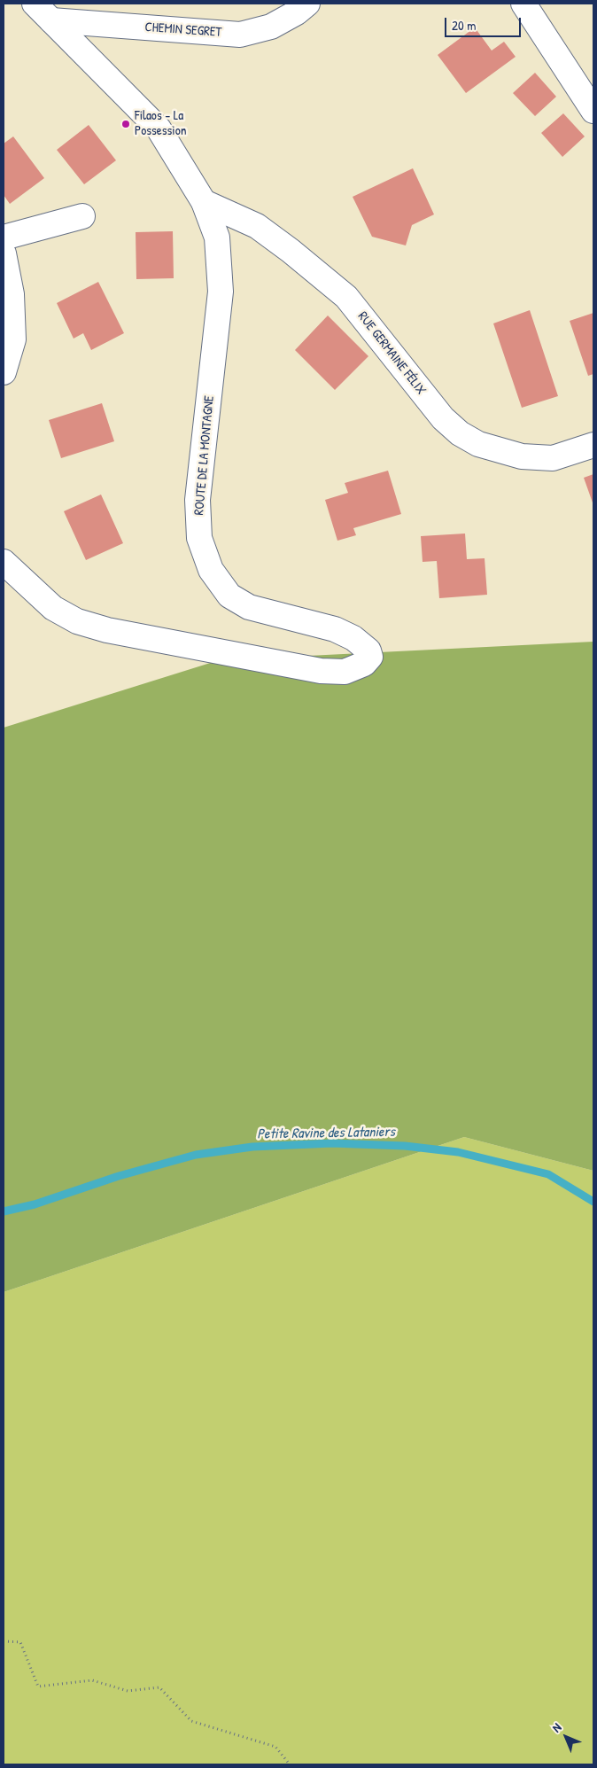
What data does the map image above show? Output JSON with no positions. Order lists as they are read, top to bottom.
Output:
{
  "streets": {
    "main road": ["CHEMIN SEGRET", "RUE GERMAINE FÉLIX", "ROUTE DE LA MONTAGNE"]
  },
  "crossings": [
    ["CHEMIN SEGRET", "ROUTE DE LA MONTAGNE"],
    ["RUE GERMAINE FÉLIX", "ROUTE DE LA MONTAGNE"]
  ],
  "water": ["Petite Ravine des Lataniers"],
  "places": ["Filaos - La Possession"],
  "scale_bar": "20 m",
  "north": "top left"
}
